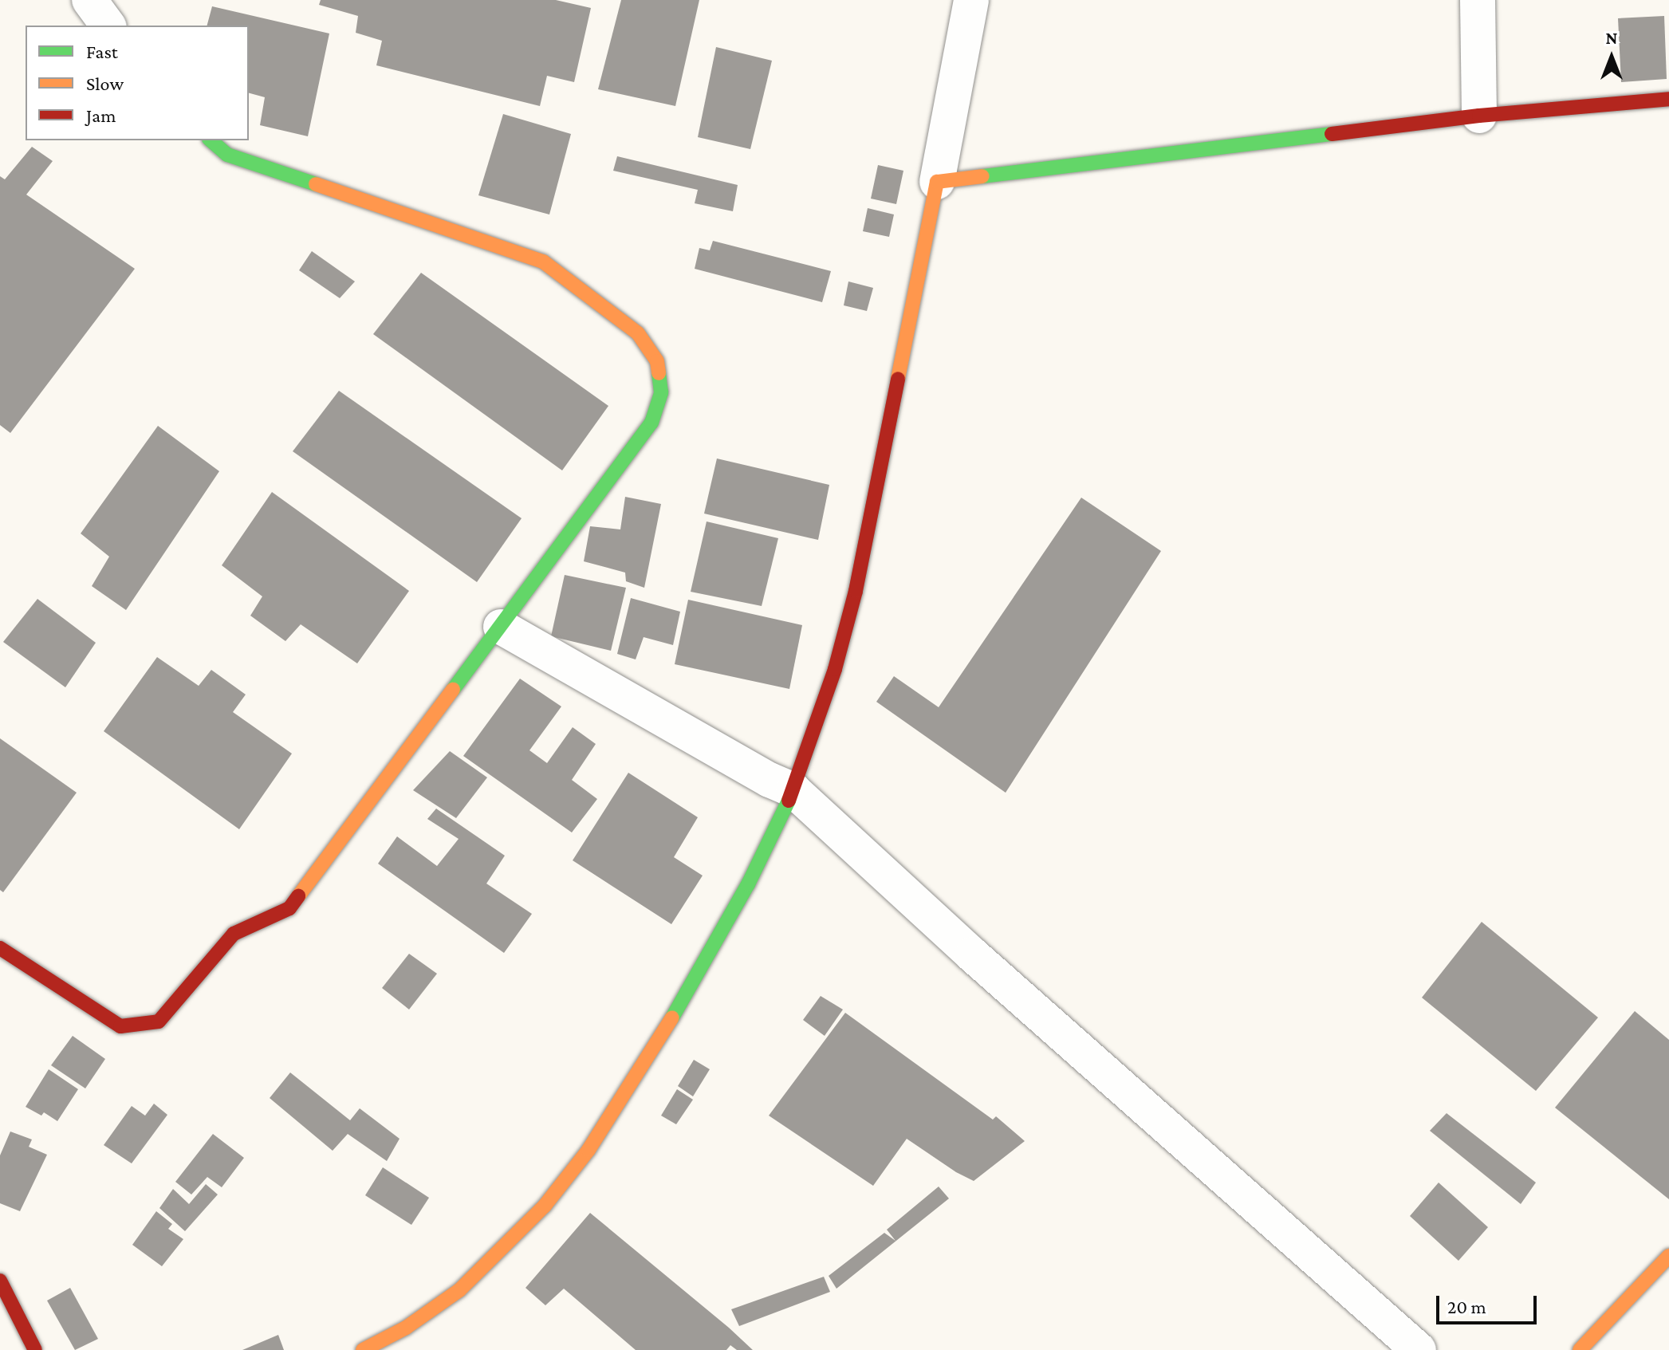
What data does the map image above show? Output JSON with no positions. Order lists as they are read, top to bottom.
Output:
{
  "legend": ["Fast", "Slow", "Jam"],
  "scale_bar": "20 m",
  "north": "top"
}
